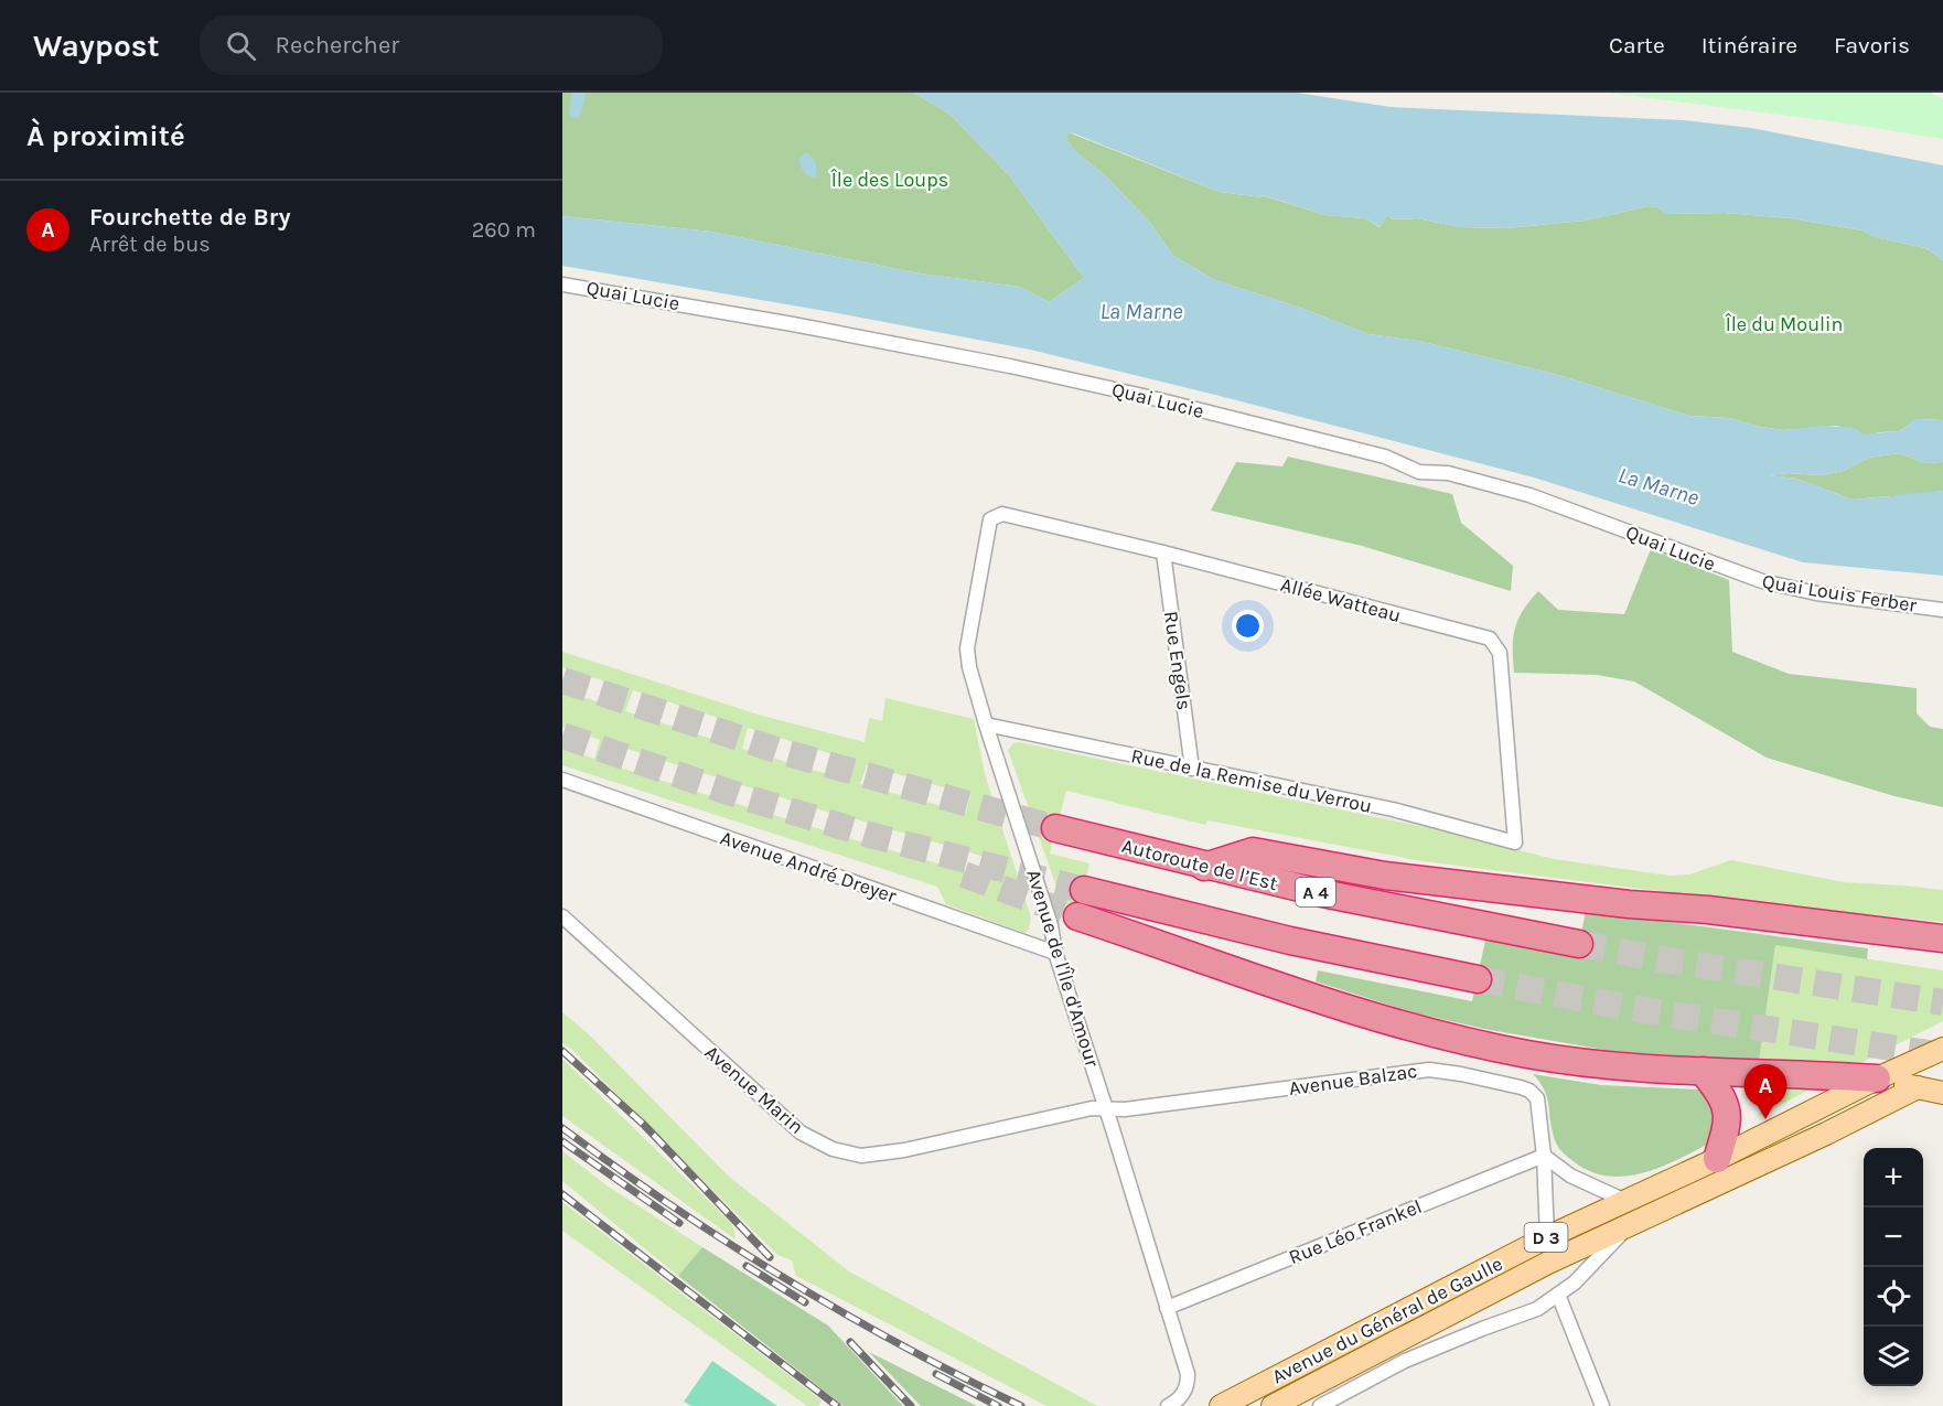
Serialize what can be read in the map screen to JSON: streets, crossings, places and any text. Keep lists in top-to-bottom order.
{
  "streets": {
    "highway": ["Autoroute de l’Est", "A 4"],
    "main road": ["D 3", "Avenue du Général de Gaulle"],
    "street": [
      "Quai Lucie",
      "Quai Louis Ferber",
      "Allée Watteau",
      "Rue Engels",
      "Rue de la Remise du Verrou",
      "Avenue André Dreyer",
      "Avenue de l'Île d'Amour",
      "Avenue Balzac",
      "Avenue Marin",
      "Rue Léo Frankel"
    ]
  },
  "crossings": [
    ["Quai Lucie", "Quai Louis Ferber"],
    ["Allée Watteau", "Rue Engels"],
    ["Allée Watteau", "Rue de la Remise du Verrou"],
    ["Allée Watteau", "Avenue de l'Île d'Amour"],
    ["Rue Engels", "Rue de la Remise du Verrou"],
    ["Rue de la Remise du Verrou", "Avenue de l'Île d'Amour"],
    ["Avenue André Dreyer", "Avenue de l'Île d'Amour"],
    ["Avenue de l'Île d'Amour", "Avenue Balzac"],
    ["Avenue de l'Île d'Amour", "Avenue Marin"],
    ["Avenue de l'Île d'Amour", "Rue Léo Frankel"],
    ["Avenue Balzac", "Avenue Marin"],
    ["Avenue Balzac", "Rue Léo Frankel"],
    ["Avenue Balzac", "Avenue du Général de Gaulle"],
    ["D 3", "Avenue du Général de Gaulle"]
  ],
  "water": ["La Marne"],
  "parks": ["Île des Loups", "Île du Moulin"],
  "page": {
    "header": "Waypost",
    "search": "Rechercher",
    "nav": ["Carte", "Itinéraire", "Favoris"],
    "heading": "À proximité",
    "list": [
      {
        "mark": "A",
        "name": "Fourchette de Bry",
        "note": "Arrêt de bus",
        "value": "260 m"
      }
    ],
    "pins": "A",
    "map_buttons": ["+", "−"]
  }
}
